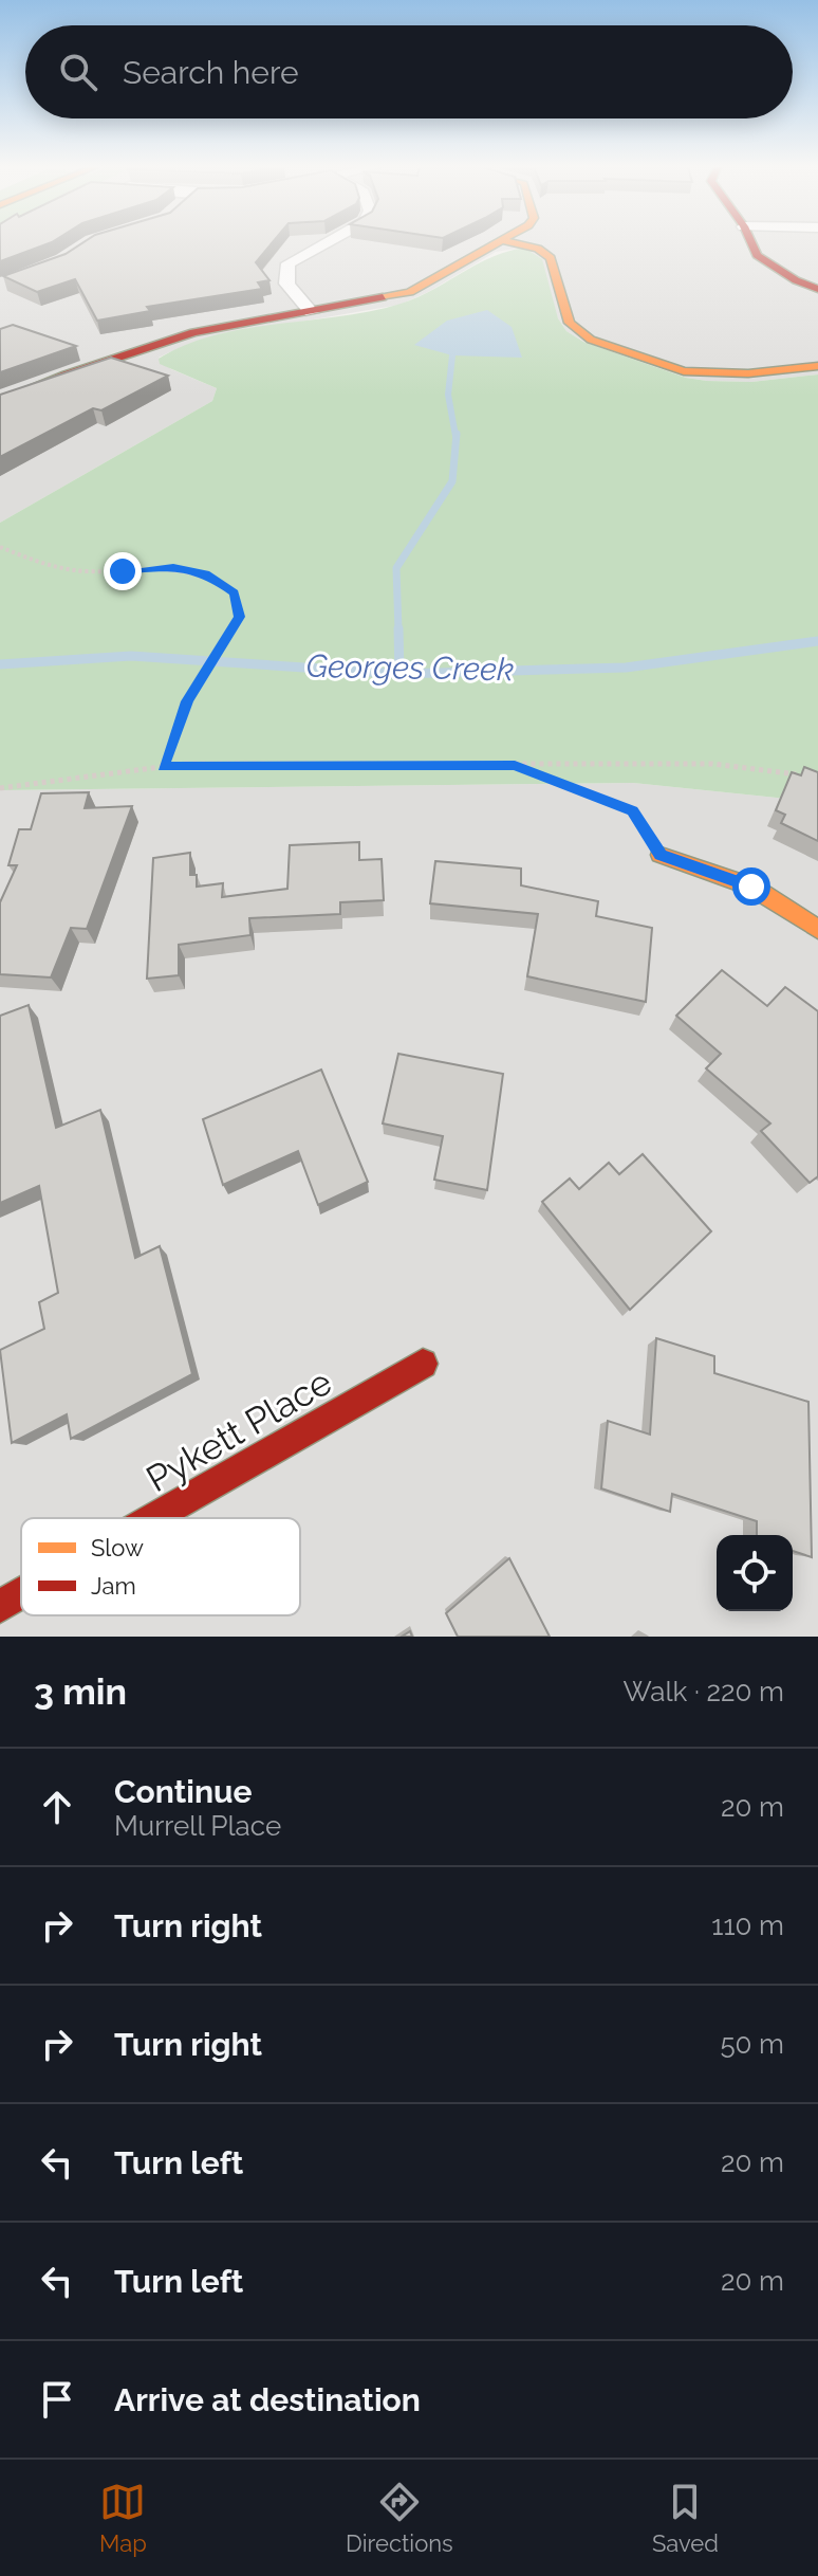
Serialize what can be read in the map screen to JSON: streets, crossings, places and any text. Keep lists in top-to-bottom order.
{
  "streets": {
    "street": ["Pykett Place"]
  },
  "water": ["Georges Creek"],
  "legend": ["Slow", "Jam"],
  "page": {
    "search": "Search here",
    "heading": ["3 min", "Walk · 220 m"],
    "list": [
      ["Continue", "Murrell Place", "20 m"],
      ["Turn right", "110 m"],
      ["Turn right", "50 m"],
      ["Turn left", "20 m"],
      ["Turn left", "20 m"],
      "Arrive at destination"
    ],
    "nav": ["Map", "Directions", "Saved"]
  }
}
